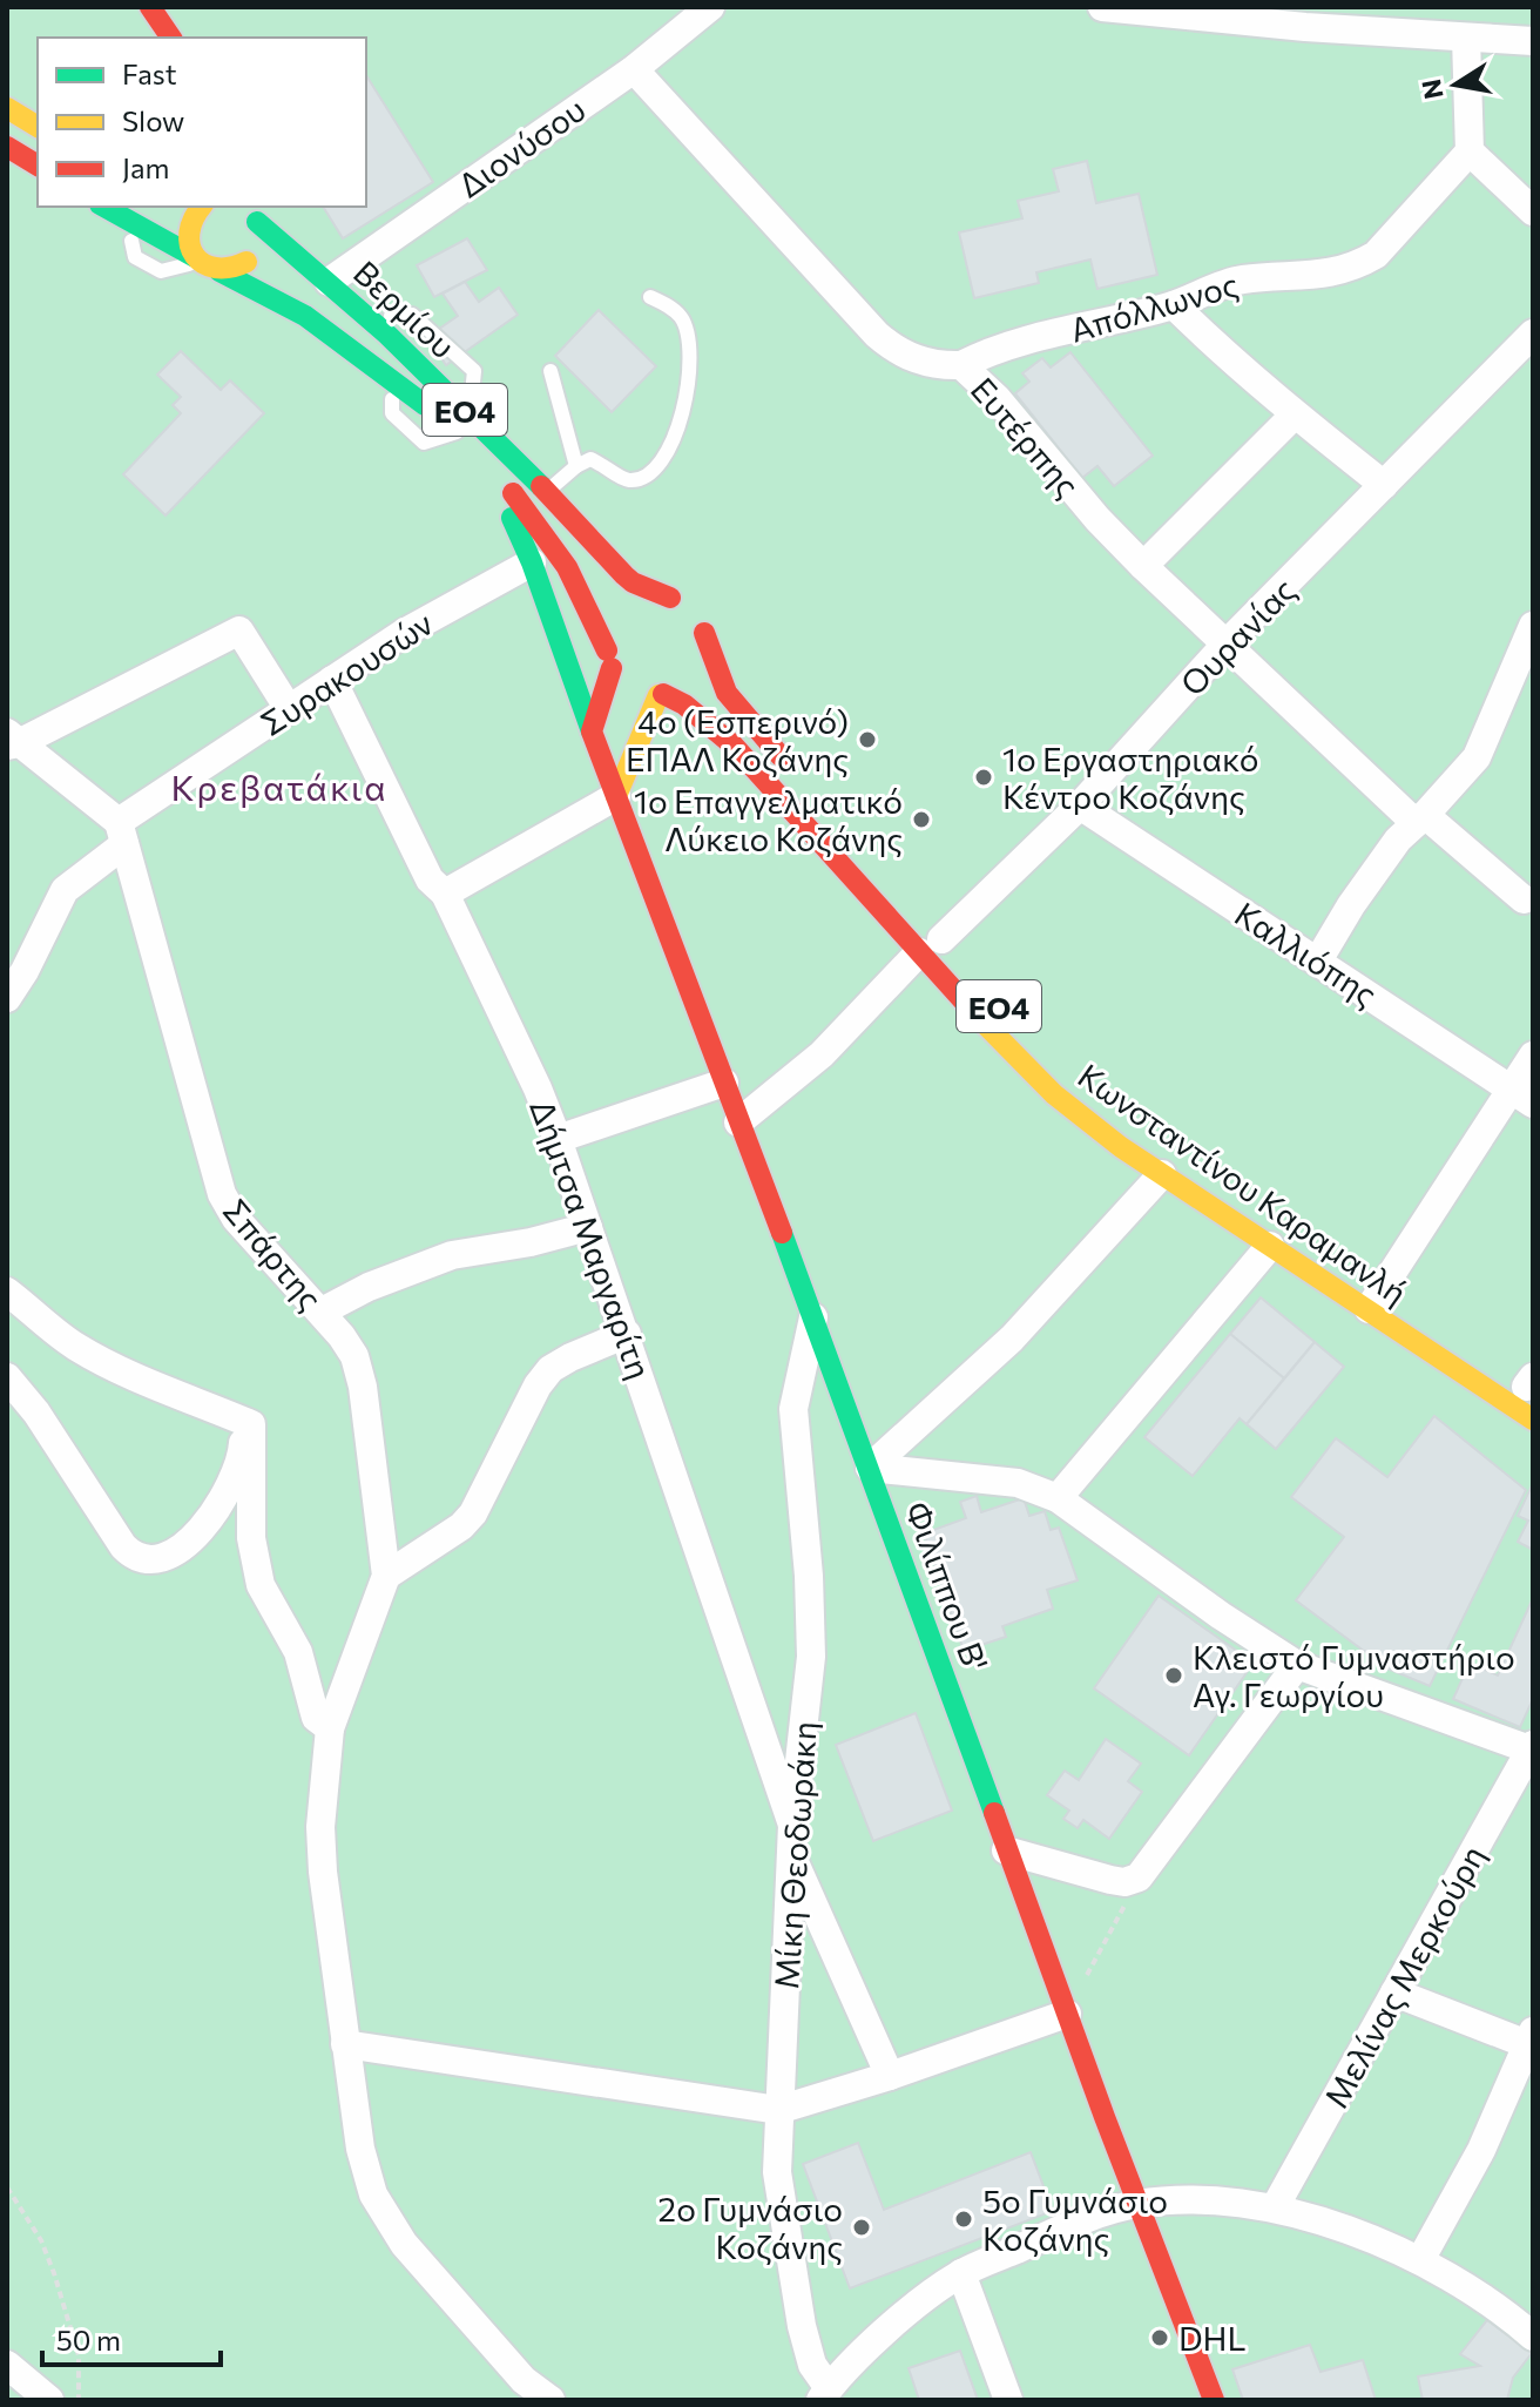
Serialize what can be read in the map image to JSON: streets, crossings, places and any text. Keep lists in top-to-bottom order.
{
  "streets": {
    "main road": [
      "Βερμίου",
      "ΕΟ4",
      "Κωνσταντίνου Καραμανλή",
      "Φιλίππου Β'"
    ],
    "street": [
      "Διονύσου",
      "Απόλλωνος",
      "Ευτέρπης",
      "Ουρανίας",
      "Συρακουσών",
      "Καλλιόπης",
      "Δήμτσα Μαργαρίτη",
      "Σπάρτης",
      "Μίκη Θεοδωράκη",
      "Μελίνας Μερκούρη"
    ]
  },
  "crossings": [
    ["Διονύσου", "Βερμίου"],
    ["Διονύσου", "Ευτέρπης"],
    ["Απόλλωνος", "Ευτέρπης"],
    ["Βερμίου", "ΕΟ4"],
    ["Βερμίου", "Κωνσταντίνου Καραμανλή"],
    ["Βερμίου", "Φιλίππου Β'"],
    ["ΕΟ4", "Κωνσταντίνου Καραμανλή"],
    ["ΕΟ4", "Φιλίππου Β'"],
    ["Ευτέρπης", "Ουρανίας"],
    ["Ουρανίας", "Καλλιόπης"],
    ["Ουρανίας", "Κωνσταντίνου Καραμανλή"],
    ["Ουρανίας", "Φιλίππου Β'"],
    ["Συρακουσών", "Δήμτσα Μαργαρίτη"],
    ["Συρακουσών", "Σπάρτης"],
    ["Συρακουσών", "Φιλίππου Β'"],
    ["Κωνσταντίνου Καραμανλή", "Φιλίππου Β'"],
    ["Δήμτσα Μαργαρίτη", "Μίκη Θεοδωράκη"],
    ["Φιλίππου Β'", "Μίκη Θεοδωράκη"]
  ],
  "districts": ["Κρεβατάκια"],
  "places": [
    "4ο (Εσπερινό) ΕΠΑΛ Κοζάνης",
    "1ο Εργαστηριακό Κέντρο Κοζάνης",
    "1ο Επαγγελματικό Λύκειο Κοζάνης",
    "Κλειστό Γυμναστήριο Αγ. Γεωργίου",
    "5o Γυμνάσιο Κοζάνης",
    "2o Γυμνάσιο Κοζάνης",
    "DHL"
  ],
  "legend": ["Fast", "Slow", "Jam"],
  "scale_bar": "50 m",
  "north": "left"
}
